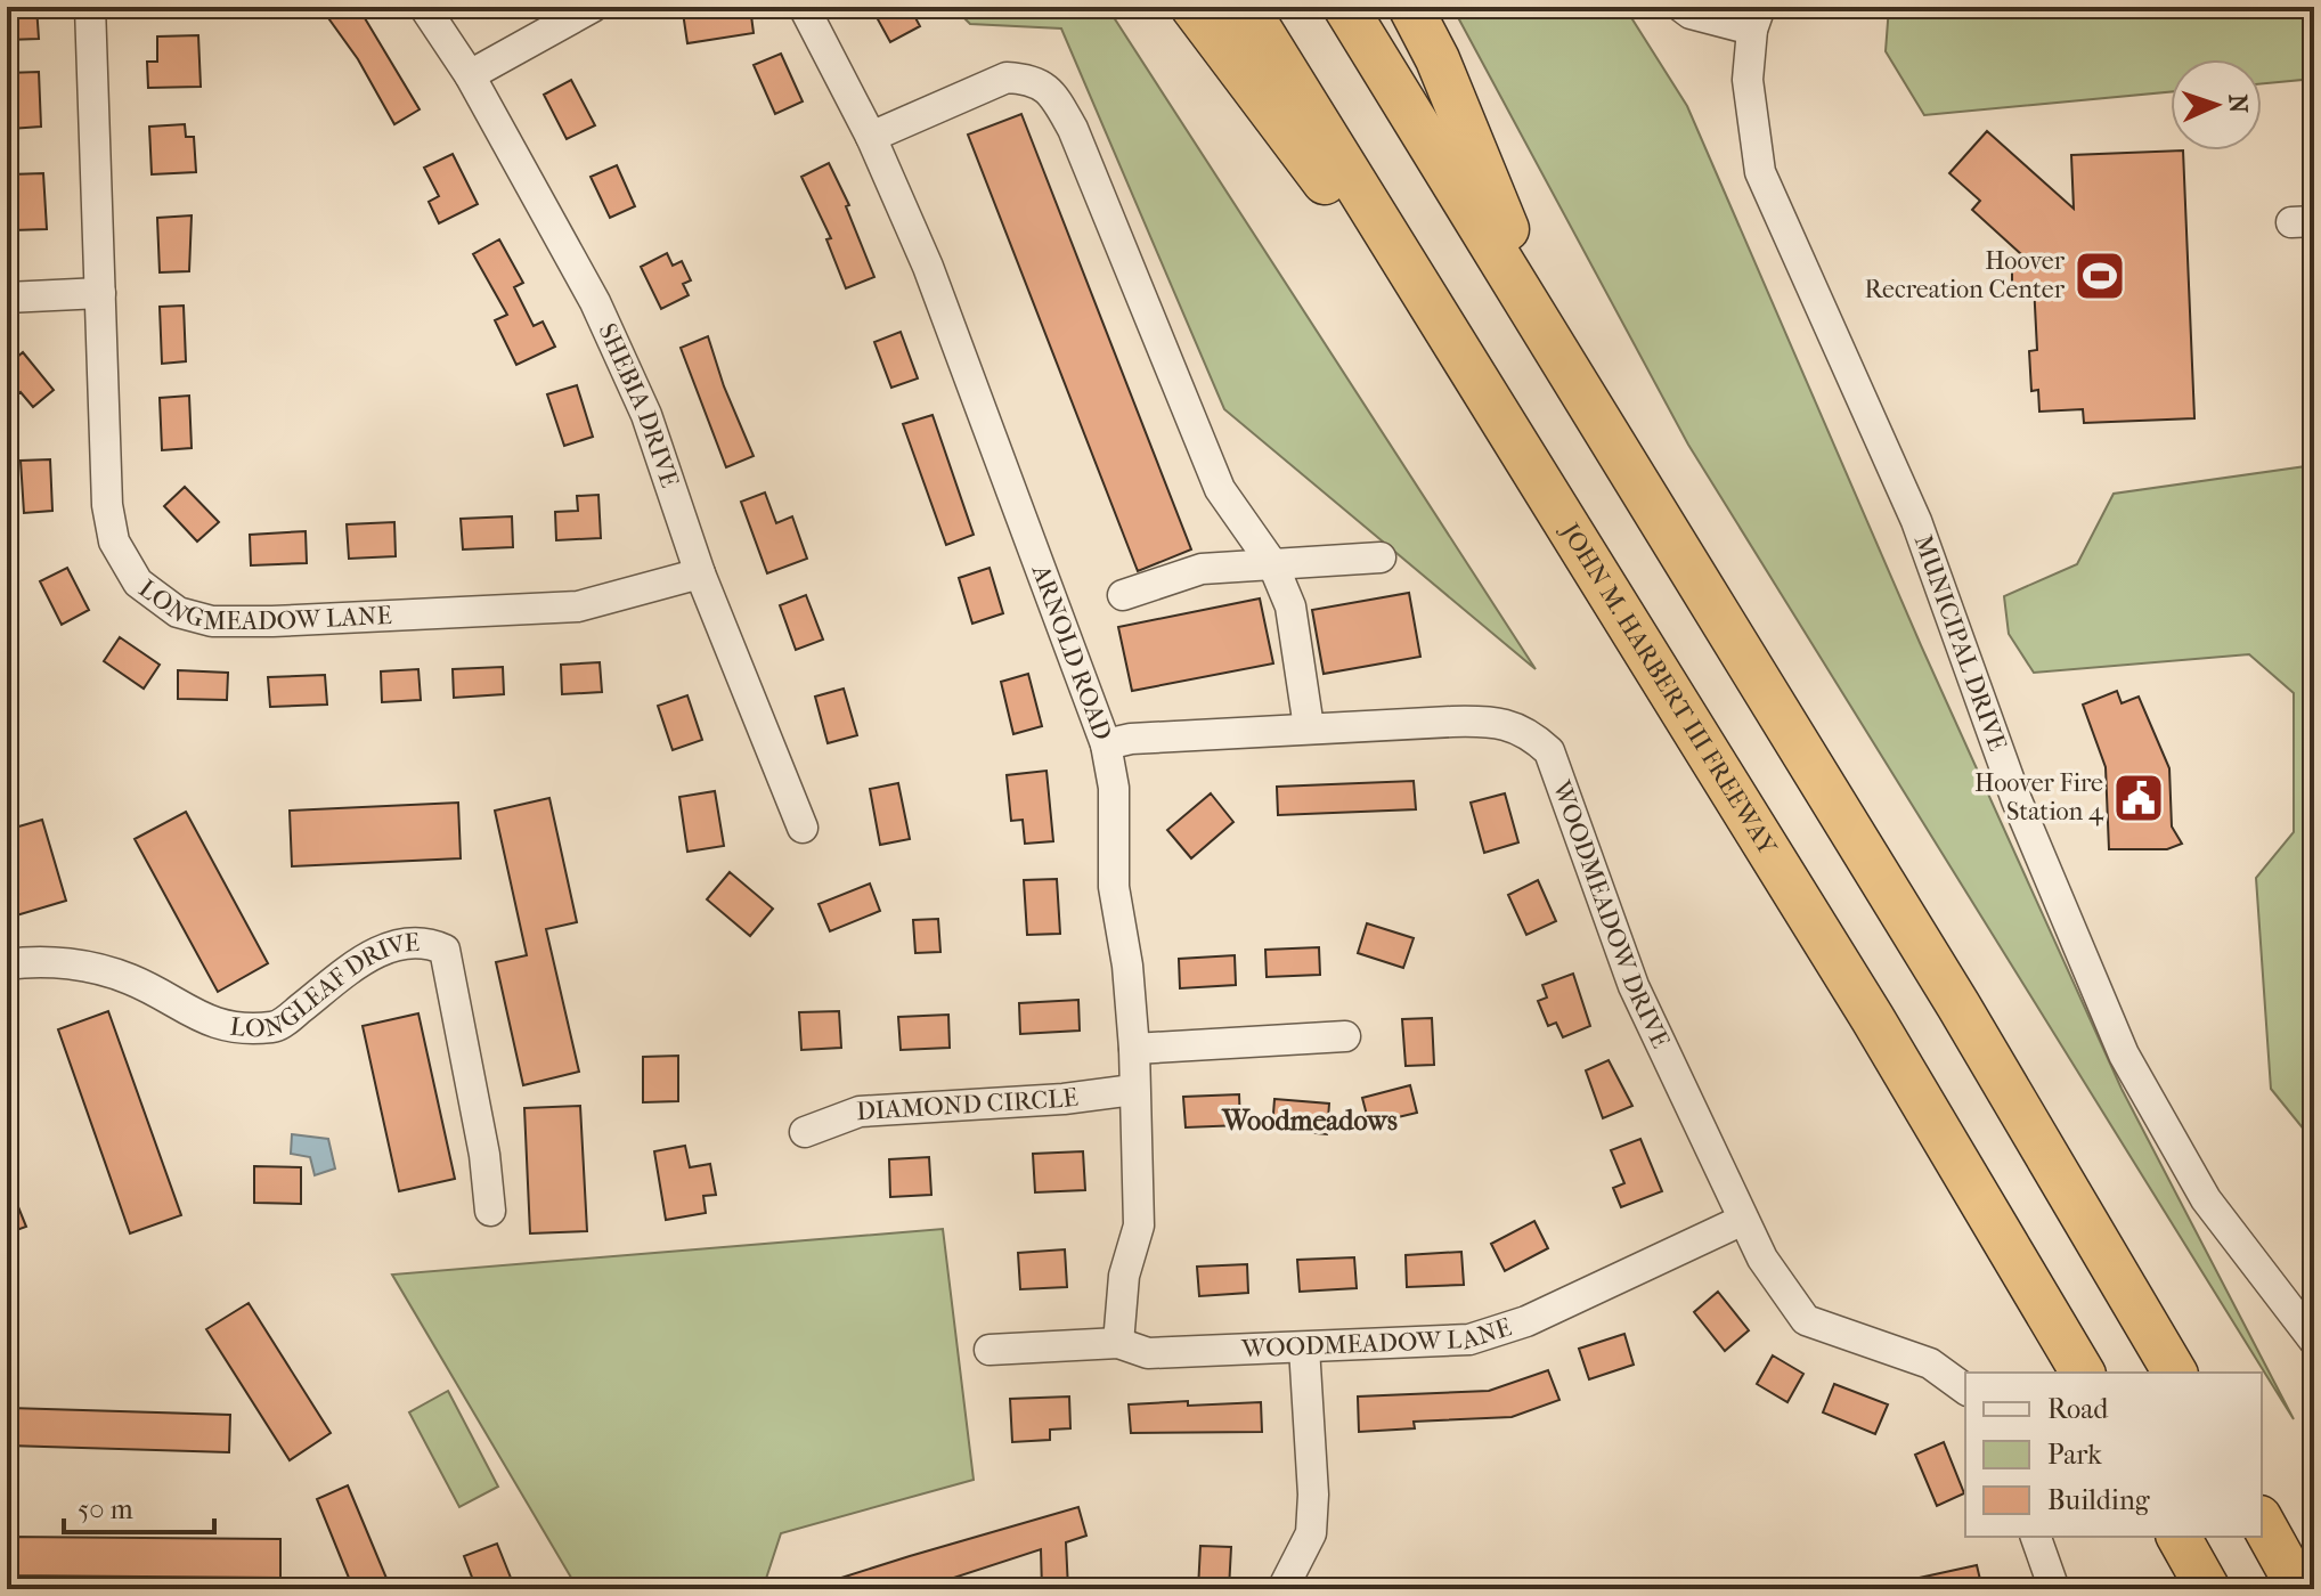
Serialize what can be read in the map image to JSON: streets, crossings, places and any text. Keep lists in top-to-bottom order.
{
  "streets": {
    "highway": ["JOHN M. HARBERT III FREEWAY"],
    "street": [
      "SHEBIA DRIVE",
      "LONGMEADOW LANE",
      "MUNICIPAL DRIVE",
      "ARNOLD ROAD",
      "WOODMEADOW DRIVE",
      "LONGLEAF DRIVE",
      "DIAMOND CIRCLE",
      "WOODMEADOW LANE"
    ]
  },
  "crossings": [
    ["SHEBIA DRIVE", "LONGMEADOW LANE"],
    ["ARNOLD ROAD", "WOODMEADOW DRIVE"],
    ["ARNOLD ROAD", "DIAMOND CIRCLE"],
    ["ARNOLD ROAD", "WOODMEADOW LANE"],
    ["WOODMEADOW DRIVE", "WOODMEADOW LANE"]
  ],
  "districts": ["Woodmeadows"],
  "places": {
    "sports": ["Hoover Recreation Center"],
    "public building": ["Hoover Fire Station 4"]
  },
  "legend": ["Road", "Park", "Building"],
  "scale_bar": "50 m",
  "north": "right"
}
